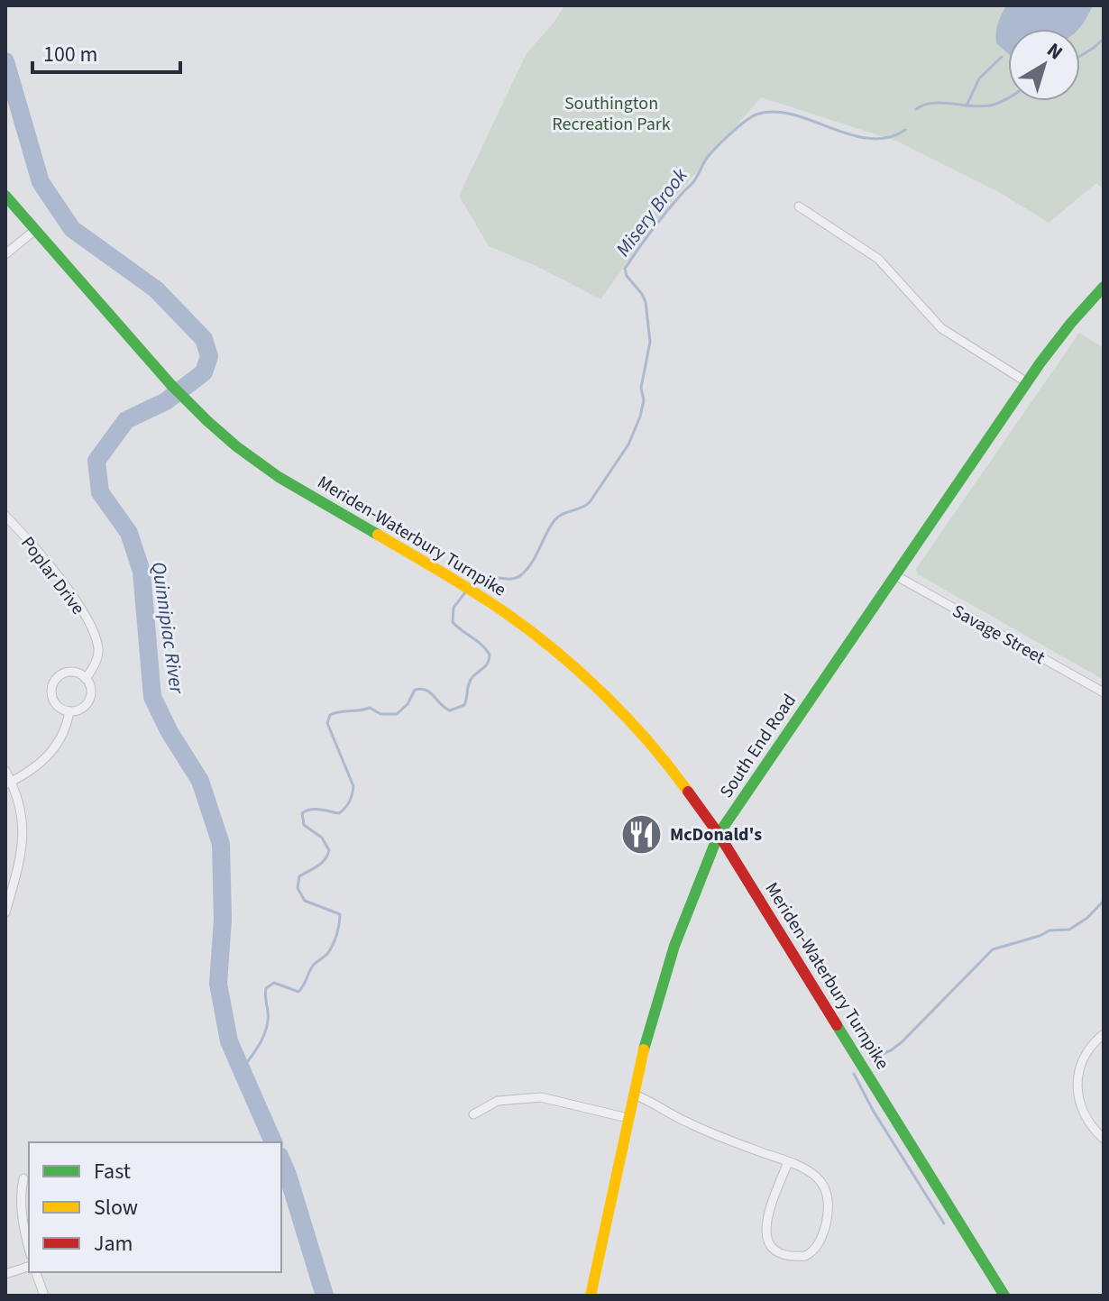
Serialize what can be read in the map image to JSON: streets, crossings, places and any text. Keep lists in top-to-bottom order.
{
  "streets": {
    "main road": ["Meriden-Waterbury Turnpike", "South End Road"],
    "street": ["Poplar Drive", "Savage Street"]
  },
  "crossings": [
    ["Meriden-Waterbury Turnpike", "South End Road"],
    ["Savage Street", "South End Road"]
  ],
  "water": ["Misery Brook", "Quinnipiac River"],
  "parks": ["Southington Recreation Park"],
  "places": {
    "restaurant": ["McDonald's"]
  },
  "legend": ["Fast", "Slow", "Jam"],
  "scale_bar": "100 m",
  "north": "top right"
}
